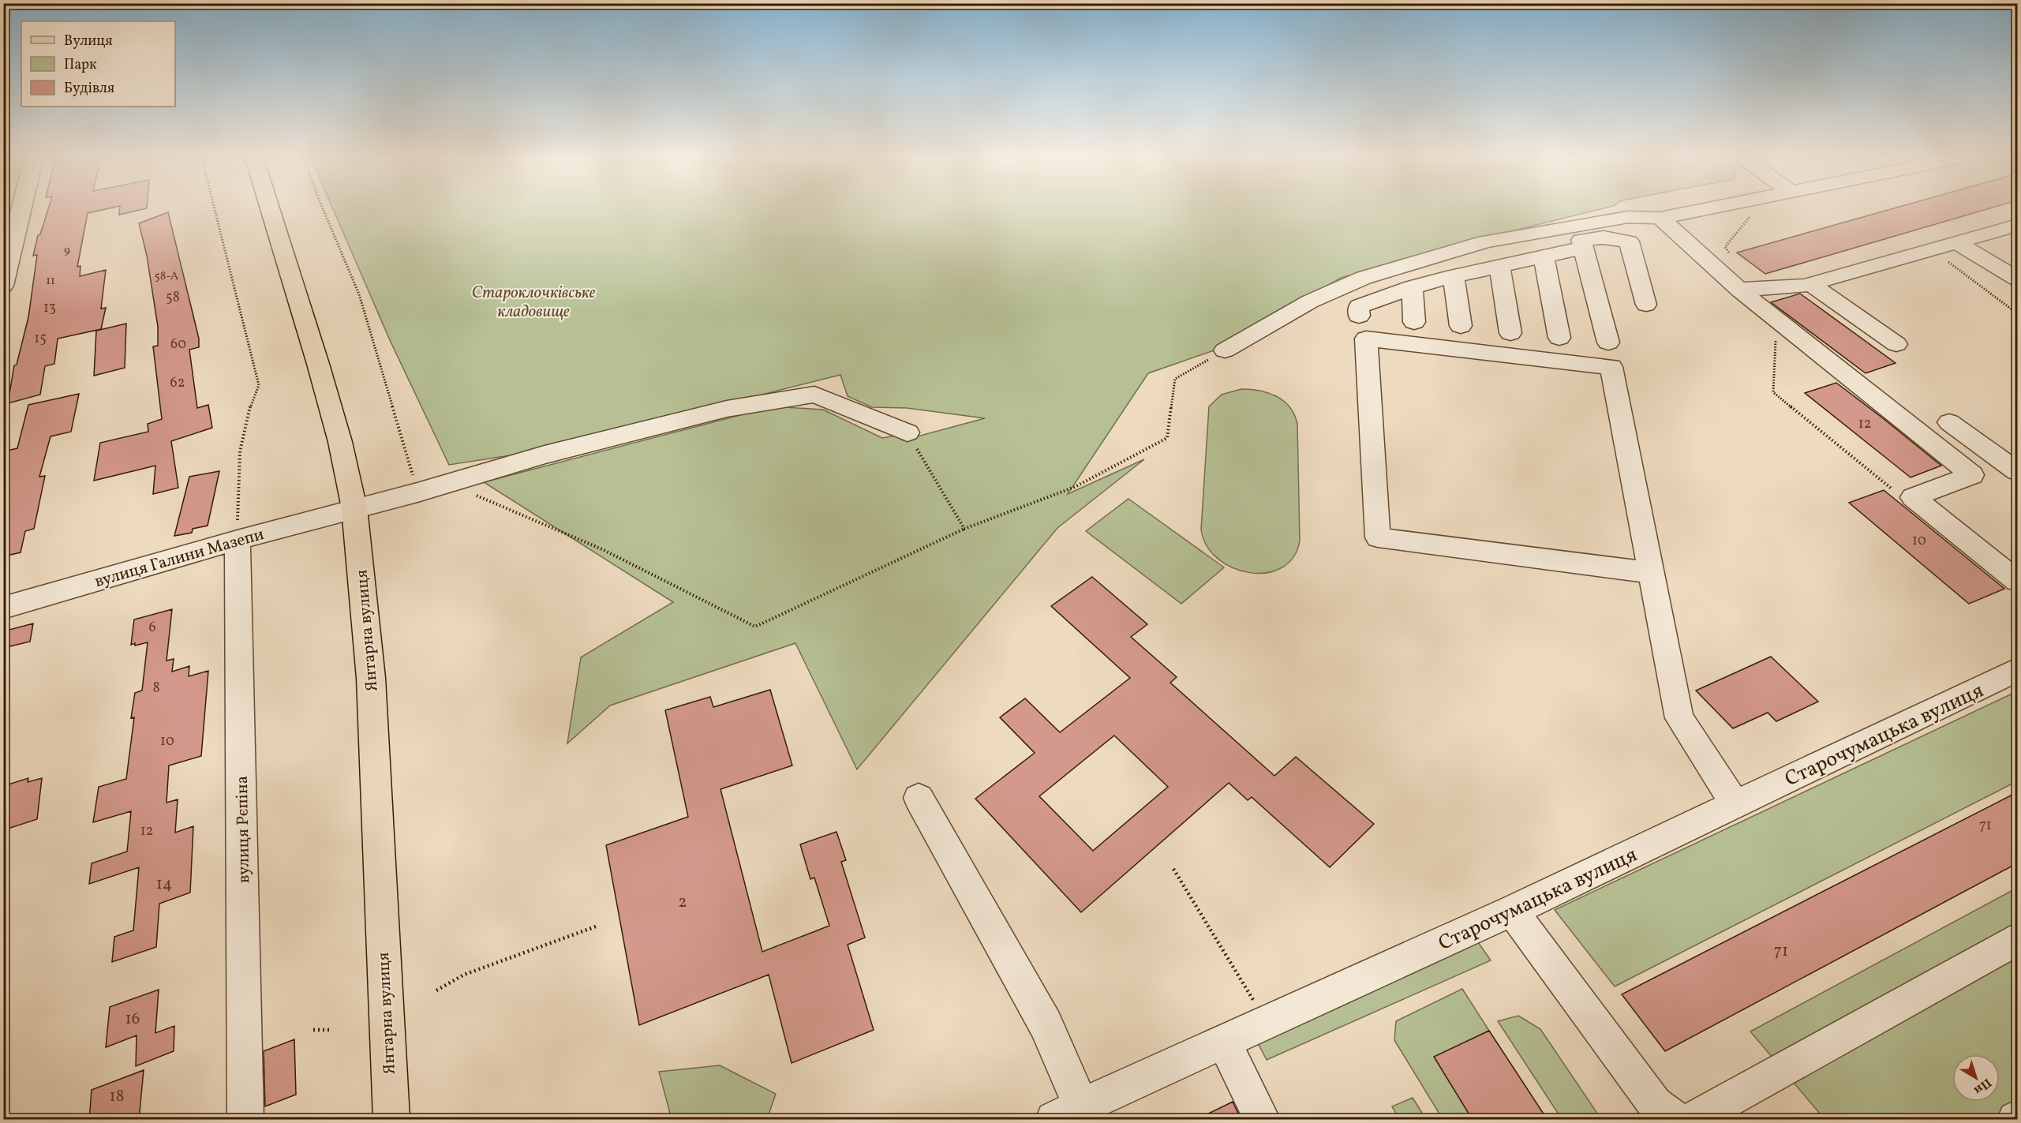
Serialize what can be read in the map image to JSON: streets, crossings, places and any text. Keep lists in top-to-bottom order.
{
  "streets": {
    "main road": ["Янтарна вулиця"],
    "street": ["вулиця Галини Мазепи", "Старочумацька вулиця", "вулиця Рєпіна"]
  },
  "crossings": [
    ["вулиця Галини Мазепи", "Янтарна вулиця"],
    ["вулиця Галини Мазепи", "вулиця Рєпіна"]
  ],
  "parks": ["Староклочківське кладовище"],
  "house_numbers": [
    "9",
    "58-А",
    "11",
    "58",
    "13",
    "15",
    "60",
    "62",
    "12",
    "10",
    "6",
    "8",
    "10",
    "71",
    "12",
    "14",
    "2",
    "71",
    "16",
    "18"
  ],
  "legend": ["Вулиця", "Парк", "Будівля"],
  "north": "bottom right"
}
